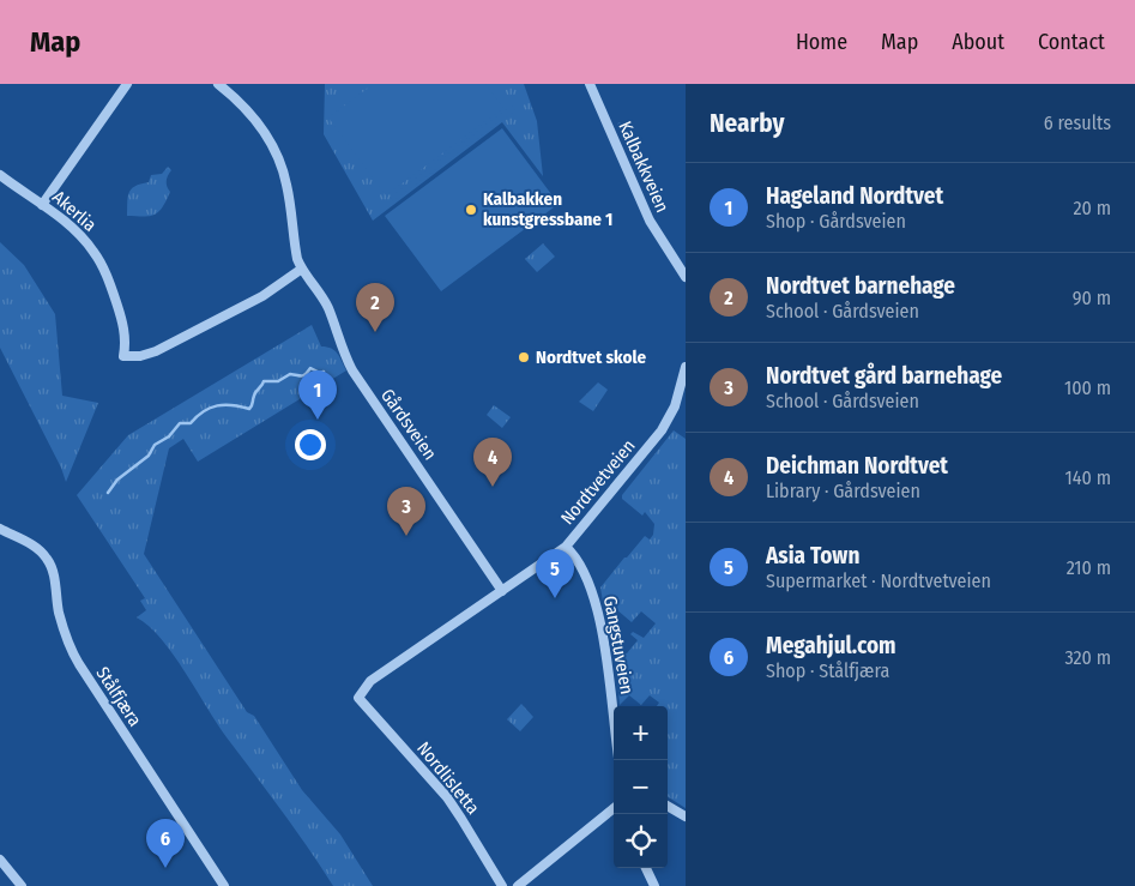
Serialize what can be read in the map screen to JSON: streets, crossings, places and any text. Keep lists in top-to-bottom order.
{
  "streets": {
    "street": [
      "Kalbakkveien",
      "Akerlia",
      "Gårdsveien",
      "Nordtvetveien",
      "Gangstuveien",
      "Stålfjæra",
      "Nordlisletta"
    ]
  },
  "crossings": [
    ["Akerlia", "Gårdsveien"],
    ["Gårdsveien", "Nordtvetveien"],
    ["Nordtvetveien", "Gangstuveien"],
    ["Nordtvetveien", "Nordlisletta"]
  ],
  "places": ["Kalbakken kunstgressbane 1", "Nordtvet skole"],
  "page": {
    "header": "Map",
    "nav": [
      "Home",
      "Map",
      "About",
      "Contact"
    ],
    "heading": ["Nearby", "6 results"],
    "list": [
      {
        "mark": "1",
        "name": "Hageland Nordtvet",
        "note": "Shop · Gårdsveien",
        "value": "20 m"
      },
      {
        "mark": "2",
        "name": "Nordtvet barnehage",
        "note": "School · Gårdsveien",
        "value": "90 m"
      },
      {
        "mark": "3",
        "name": "Nordtvet gård barnehage",
        "note": "School · Gårdsveien",
        "value": "100 m"
      },
      {
        "mark": "4",
        "name": "Deichman Nordtvet",
        "note": "Library · Gårdsveien",
        "value": "140 m"
      },
      {
        "mark": "5",
        "name": "Asia Town",
        "note": "Supermarket · Nordtvetveien",
        "value": "210 m"
      },
      {
        "mark": "6",
        "name": "Megahjul.com",
        "note": "Shop · Stålfjæra",
        "value": "320 m"
      }
    ],
    "pins": [
      "2",
      "1",
      "4",
      "3",
      "5",
      "6"
    ],
    "map_buttons": ["+", "−"]
  }
}
